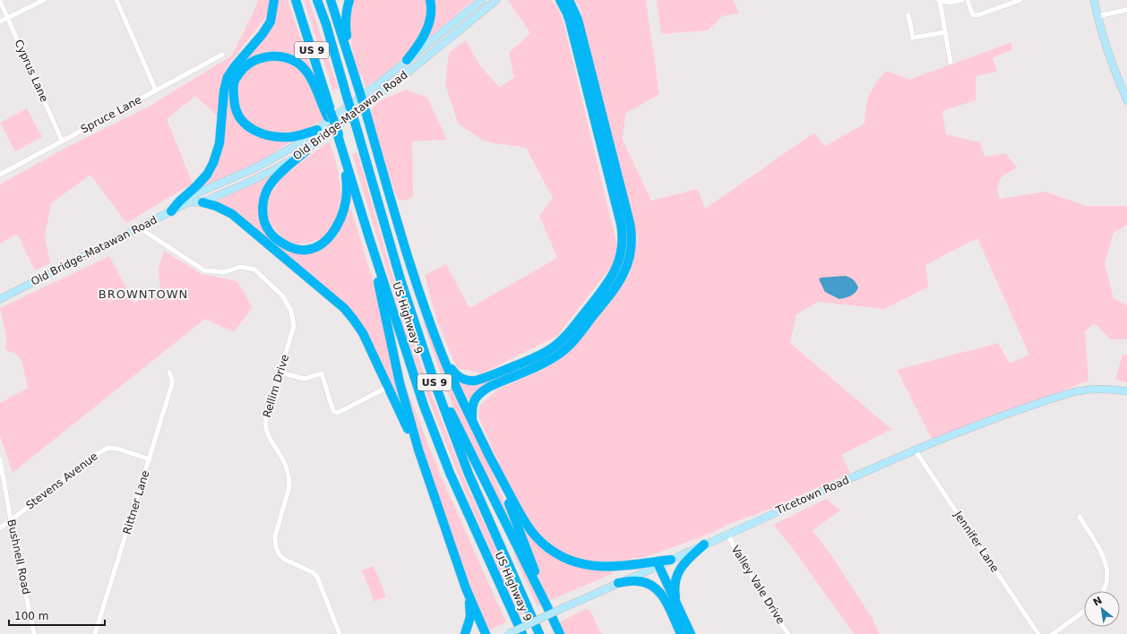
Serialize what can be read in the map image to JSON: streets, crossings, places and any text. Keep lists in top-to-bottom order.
{
  "streets": {
    "highway": ["US 9", "US Highway 9"],
    "main road": ["Old Bridge-Matawan Road", "Ticetown Road"],
    "street": [
      "Cyprus Lane",
      "Spruce Lane",
      "Rellim Drive",
      "Stevens Avenue",
      "Rittner Lane",
      "Jennifer Lane",
      "Bushnell Road",
      "Valley Vale Drive"
    ]
  },
  "crossings": [
    ["Cyprus Lane", "Spruce Lane"],
    ["Old Bridge-Matawan Road", "Rellim Drive"],
    ["Stevens Avenue", "Rittner Lane"],
    ["Stevens Avenue", "Bushnell Road"],
    ["Ticetown Road", "Jennifer Lane"],
    ["Ticetown Road", "Valley Vale Drive"]
  ],
  "districts": ["BROWNTOWN"],
  "scale_bar": "100 m",
  "north": "top left"
}
